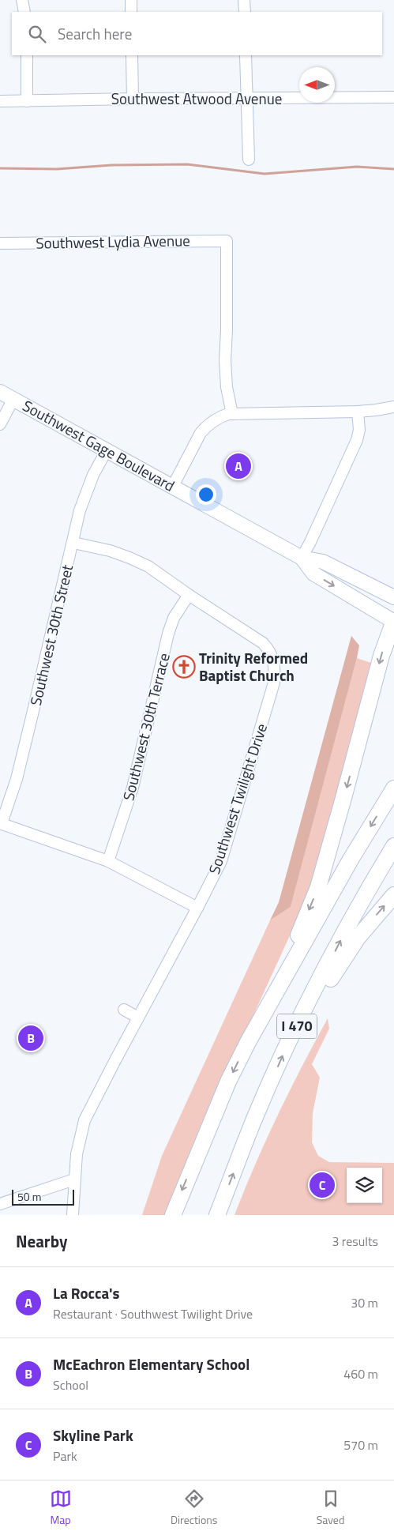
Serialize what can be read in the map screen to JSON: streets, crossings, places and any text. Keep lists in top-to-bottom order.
{
  "streets": {
    "highway": ["I 470"],
    "main road": ["Southwest Gage Boulevard"],
    "street": [
      "Southwest Atwood Avenue",
      "Southwest Lydia Avenue",
      "Southwest 30th Street",
      "Southwest 30th Terrace",
      "Southwest Twilight Drive"
    ]
  },
  "crossings": [
    ["Southwest Gage Boulevard", "Southwest 30th Street"],
    ["Southwest 30th Street", "Southwest Twilight Drive"],
    ["Southwest 30th Terrace", "Southwest Twilight Drive"]
  ],
  "places": {
    "church": ["Trinity Reformed Baptist Church"]
  },
  "scale_bar": "50 m",
  "north": "left",
  "page": {
    "search": "Search here",
    "pins": ["A", "B", "C"],
    "scale": "50 m",
    "heading": ["Nearby", "3 results"],
    "list": [
      {
        "mark": "A",
        "name": "La Rocca's",
        "note": "Restaurant · Southwest Twilight Drive",
        "value": "30 m"
      },
      {
        "mark": "B",
        "name": "McEachron Elementary School",
        "note": "School",
        "value": "460 m"
      },
      {
        "mark": "C",
        "name": "Skyline Park",
        "note": "Park",
        "value": "570 m"
      }
    ],
    "nav": ["Map", "Directions", "Saved"]
  }
}
